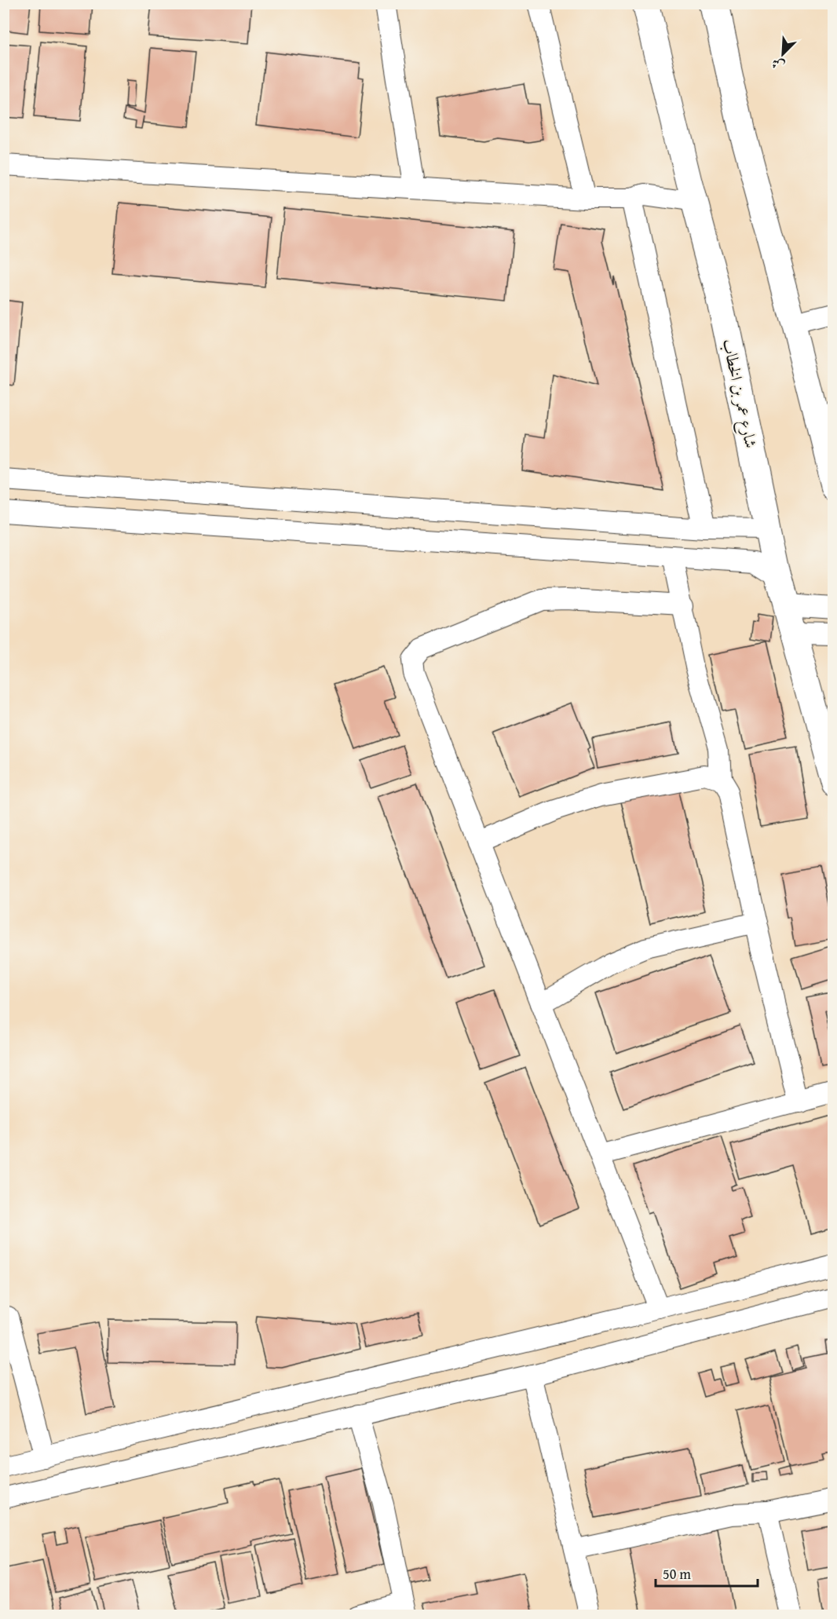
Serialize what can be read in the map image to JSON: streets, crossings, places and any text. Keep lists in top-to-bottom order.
{
  "streets": {
    "main road": ["شارع عمر بن الخطاب"]
  },
  "scale_bar": "50 m",
  "north": "bottom left"
}
